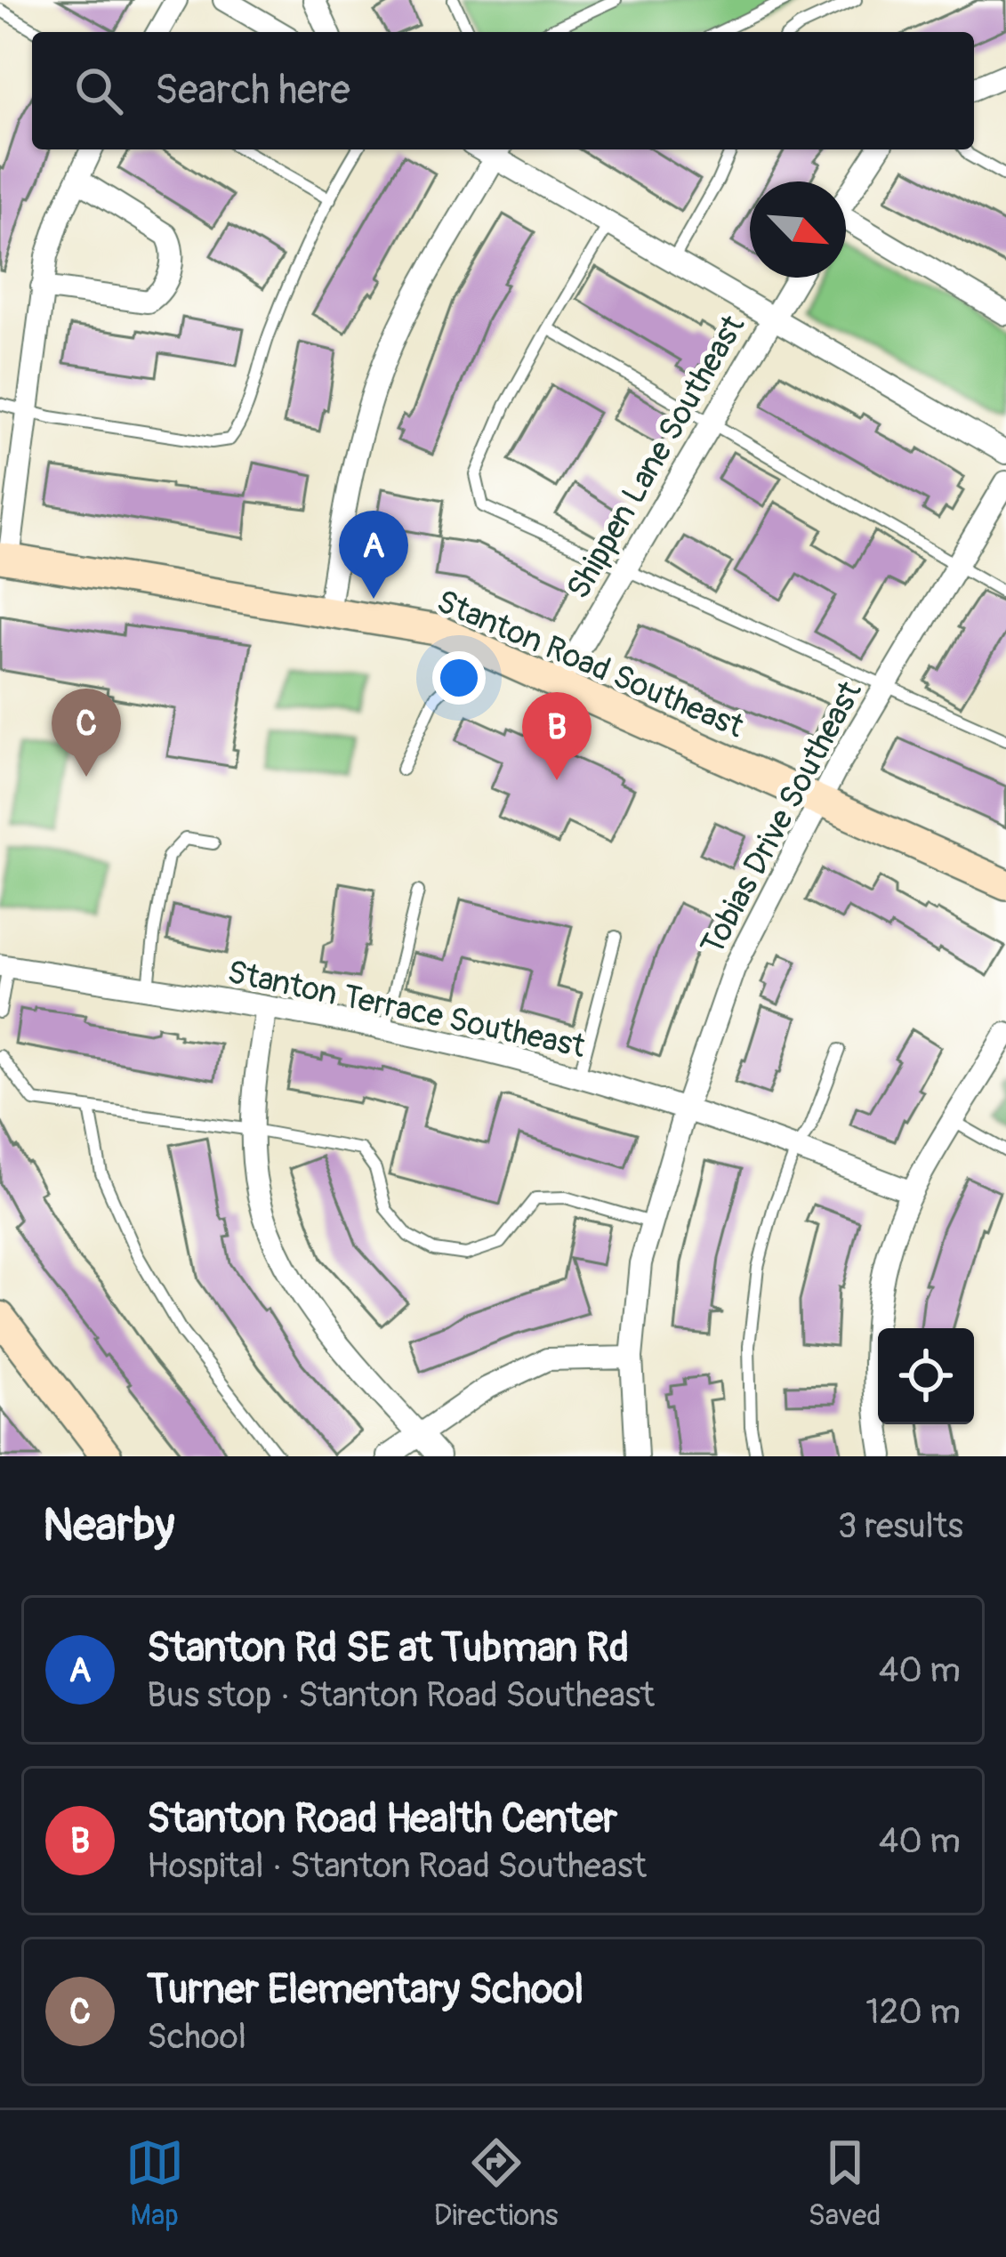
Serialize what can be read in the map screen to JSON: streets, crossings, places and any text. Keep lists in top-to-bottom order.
{
  "streets": {
    "street": [
      "Shippen Lane Southeast",
      "Stanton Road Southeast",
      "Tobias Drive Southeast",
      "Stanton Terrace Southeast"
    ]
  },
  "crossings": [
    ["Shippen Lane Southeast", "Stanton Road Southeast"],
    ["Stanton Road Southeast", "Tobias Drive Southeast"],
    ["Tobias Drive Southeast", "Stanton Terrace Southeast"]
  ],
  "north": "bottom right",
  "page": {
    "search": "Search here",
    "pins": ["A", "C", "B"],
    "heading": ["Nearby", "3 results"],
    "list": [
      {
        "mark": "A",
        "name": "Stanton Rd SE at Tubman Rd",
        "note": "Bus stop · Stanton Road Southeast",
        "value": "40 m"
      },
      {
        "mark": "B",
        "name": "Stanton Road Health Center",
        "note": "Hospital · Stanton Road Southeast",
        "value": "40 m"
      },
      {
        "mark": "C",
        "name": "Turner Elementary School",
        "note": "School",
        "value": "120 m"
      }
    ],
    "nav": ["Map", "Directions", "Saved"]
  }
}
